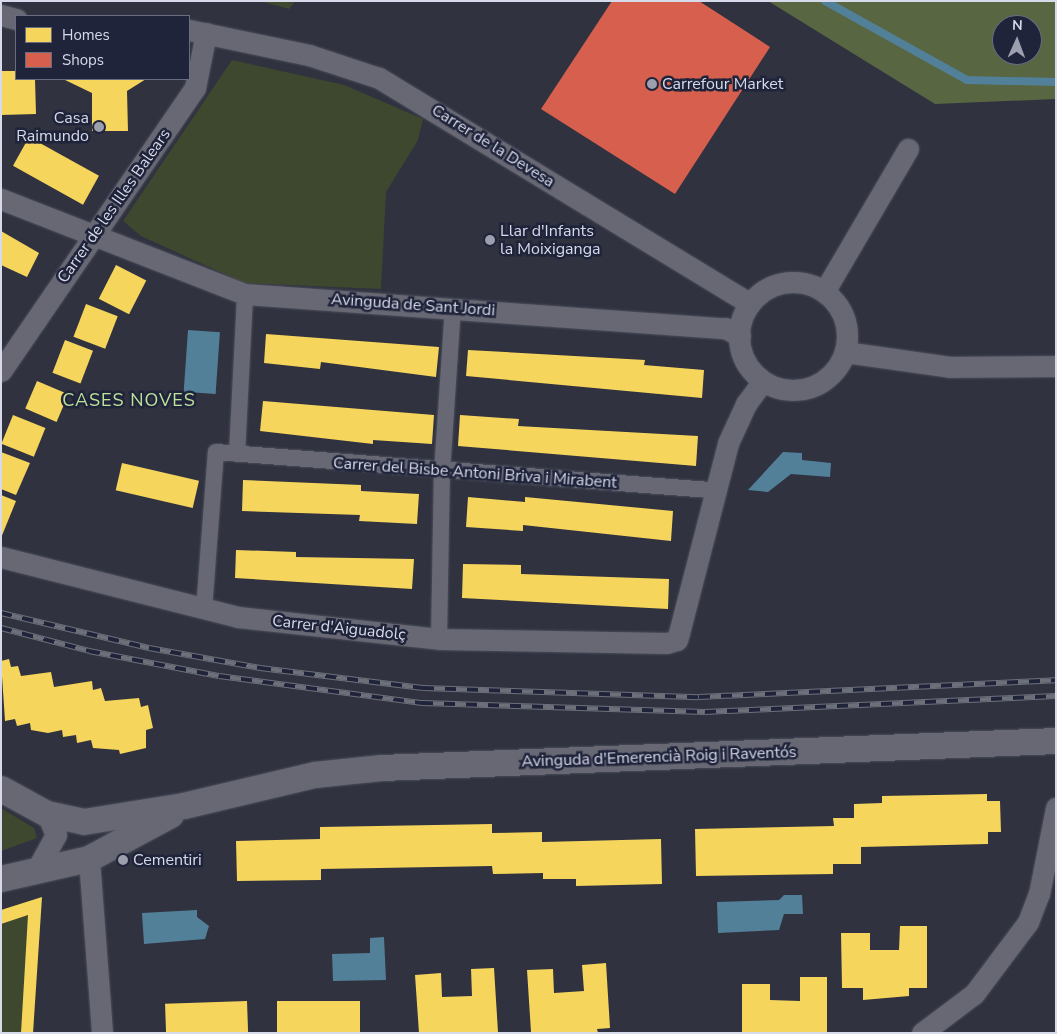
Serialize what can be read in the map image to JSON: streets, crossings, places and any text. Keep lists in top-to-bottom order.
{
  "streets": {
    "street": [
      "Carrer de la Devesa",
      "Carrer de les Illes Balears",
      "Avinguda de Sant Jordi",
      "Carrer del Bisbe Antoni Briva i Mirabent",
      "Carrer d'Aiguadolç",
      "Avinguda d'Emerencià Roig i Raventós"
    ]
  },
  "crossings": [
    ["Carrer de la Devesa", "Carrer de les Illes Balears"],
    ["Carrer de la Devesa", "Avinguda de Sant Jordi"],
    ["Carrer de les Illes Balears", "Avinguda de Sant Jordi"],
    ["Carrer del Bisbe Antoni Briva i Mirabent", "Carrer d'Aiguadolç"]
  ],
  "districts": ["CASES NOVES"],
  "places": [
    "Carrefour Market",
    "Casa Raimundo",
    "Llar d'Infants la Moixiganga",
    "Cementiri"
  ],
  "legend": ["Homes", "Shops"],
  "north": "top"
}
